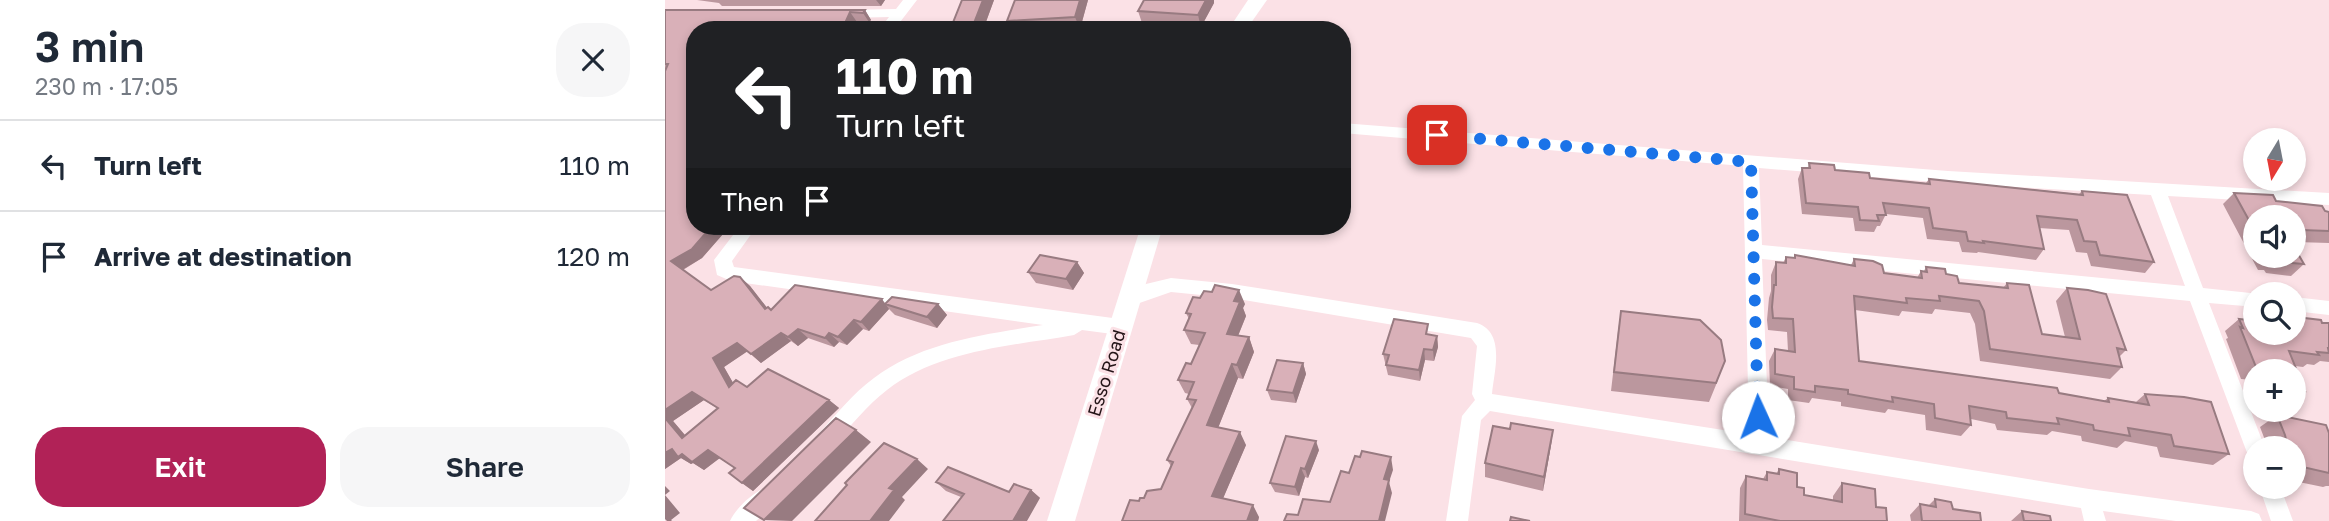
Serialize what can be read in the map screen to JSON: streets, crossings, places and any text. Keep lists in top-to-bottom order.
{
  "streets": {
    "street": ["Esso Road"]
  },
  "north": "bottom",
  "page": {
    "heading": ["3 min", "230 m · 17:05"],
    "turn": ["110 m", "Turn left"],
    "list": [
      {
        "name": "Turn left",
        "value": "110 m"
      },
      {
        "name": "Arrive at destination",
        "value": "120 m"
      }
    ],
    "map_buttons": ["+", "−"],
    "then": "Then",
    "buttons": ["Exit", "Share"]
  }
}
